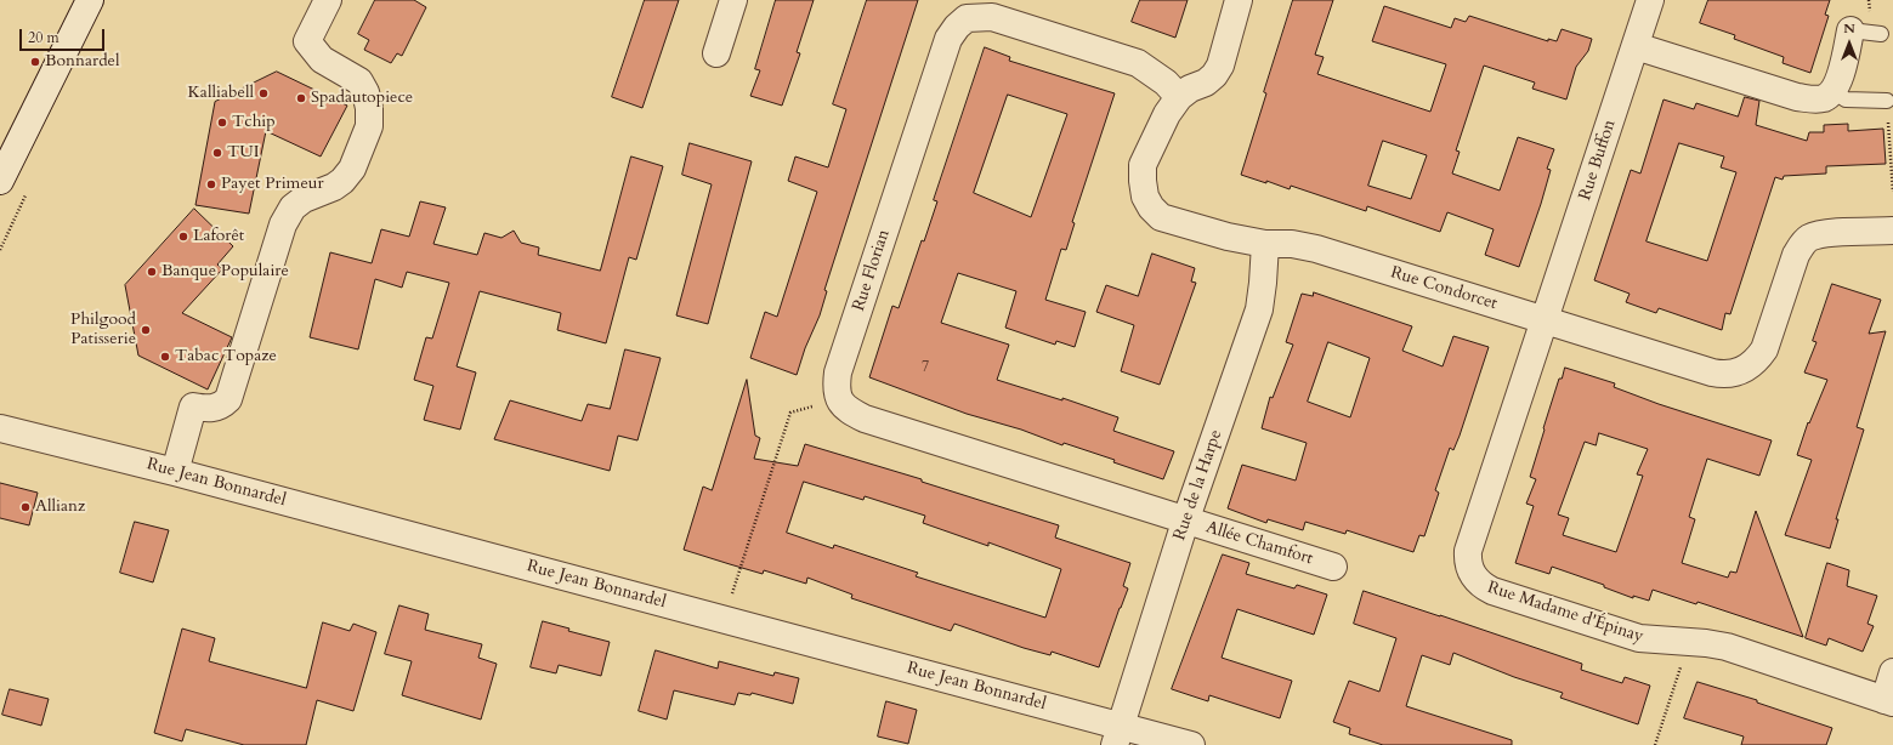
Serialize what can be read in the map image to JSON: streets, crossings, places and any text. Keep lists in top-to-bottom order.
{
  "streets": {
    "street": [
      "Rue Buffon",
      "Rue Florian",
      "Rue Condorcet",
      "Rue Jean Bonnardel",
      "Rue de la Harpe",
      "Allée Chamfort",
      "Rue Madame d'Épinay"
    ]
  },
  "crossings": [
    ["Rue Buffon", "Rue Condorcet"],
    ["Rue Buffon", "Rue Madame d'Épinay"],
    ["Rue Florian", "Rue Condorcet"],
    ["Rue Condorcet", "Rue de la Harpe"],
    ["Rue Condorcet", "Rue Madame d'Épinay"],
    ["Rue Jean Bonnardel", "Rue de la Harpe"],
    ["Rue de la Harpe", "Allée Chamfort"]
  ],
  "places": [
    "Bonnardel",
    "Kalliabell",
    "Spadautopiece",
    "Tchip",
    "TUI",
    "Payet Primeur",
    "Laforêt",
    "Banque Populaire",
    "Philgood Patisserie",
    "Tabac Topaze",
    "Allianz"
  ],
  "house_numbers": ["7"],
  "scale_bar": "20 m",
  "north": "top"
}
